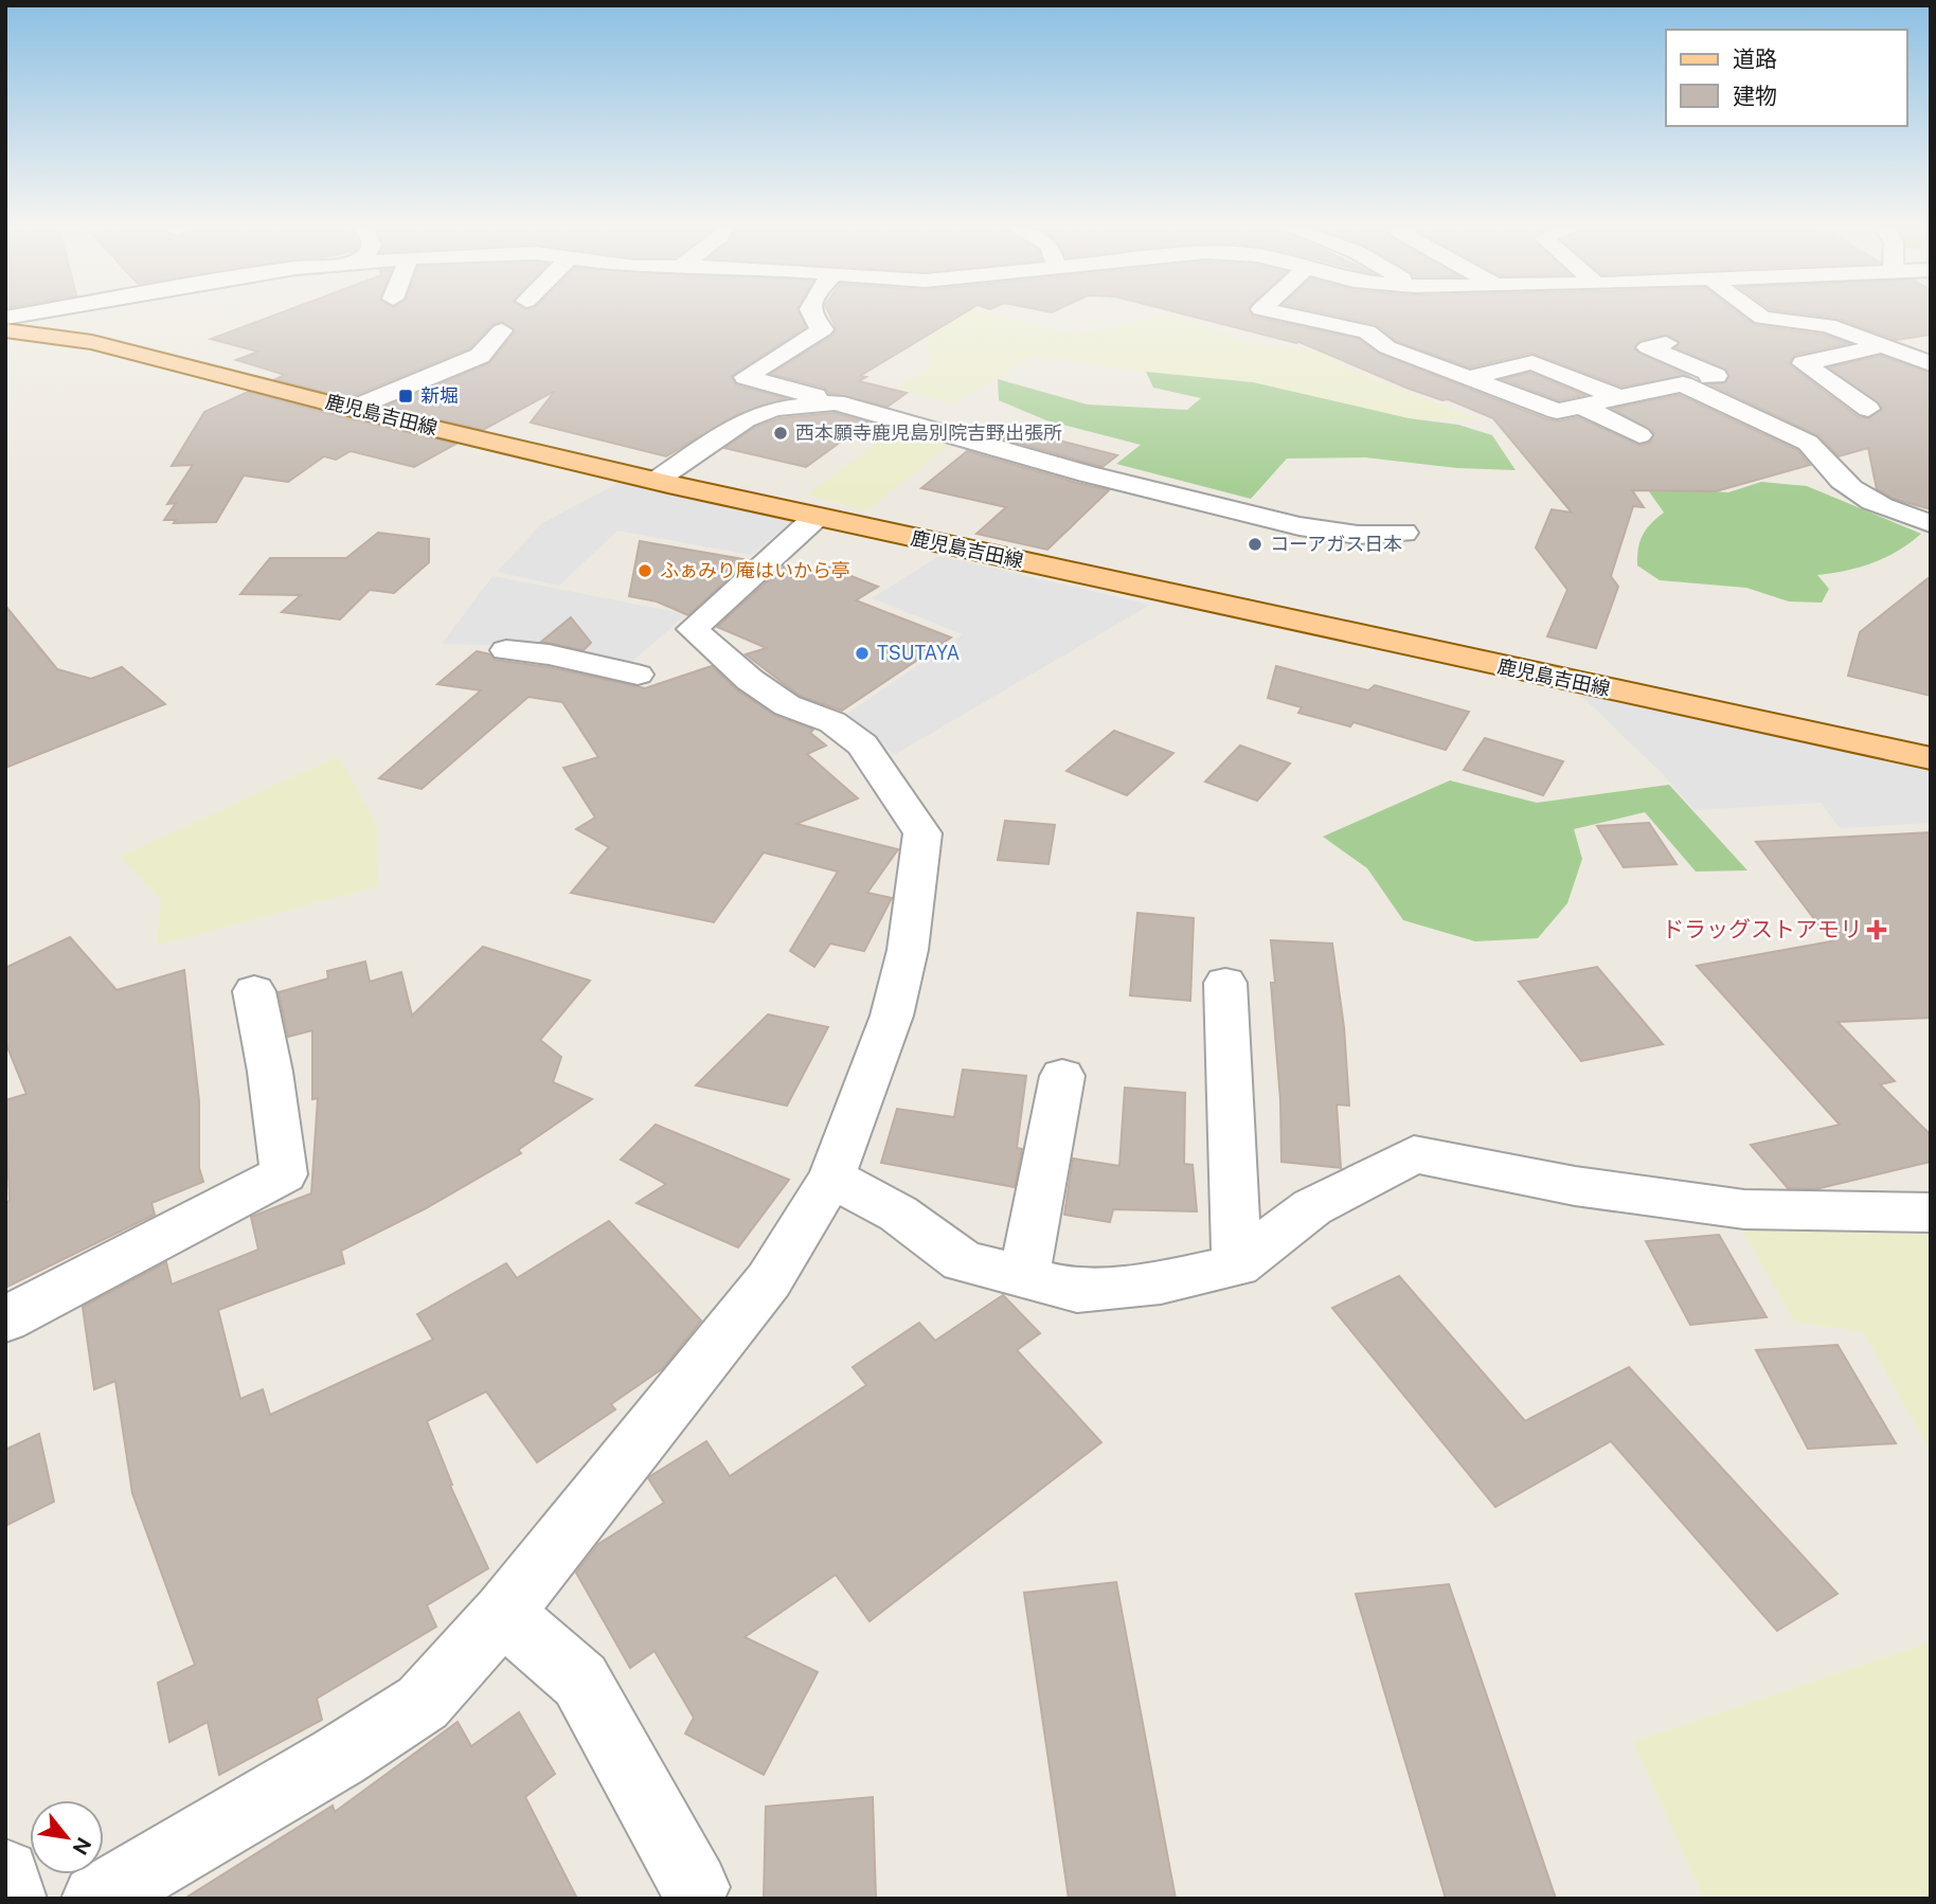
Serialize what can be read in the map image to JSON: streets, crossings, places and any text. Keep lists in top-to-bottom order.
{
  "streets": {
    "main road": ["鹿児島吉田線"]
  },
  "places": {
    "transit": ["新堀"],
    "other": [
      "西本願寺鹿児島別院吉野出張所",
      "コーアガス日本",
      "ふぁみり庵はいから亭",
      "TSUTAYA"
    ],
    "health": ["ドラッグストアモリ"]
  },
  "legend": ["道路", "建物"],
  "north": "bottom right"
}
